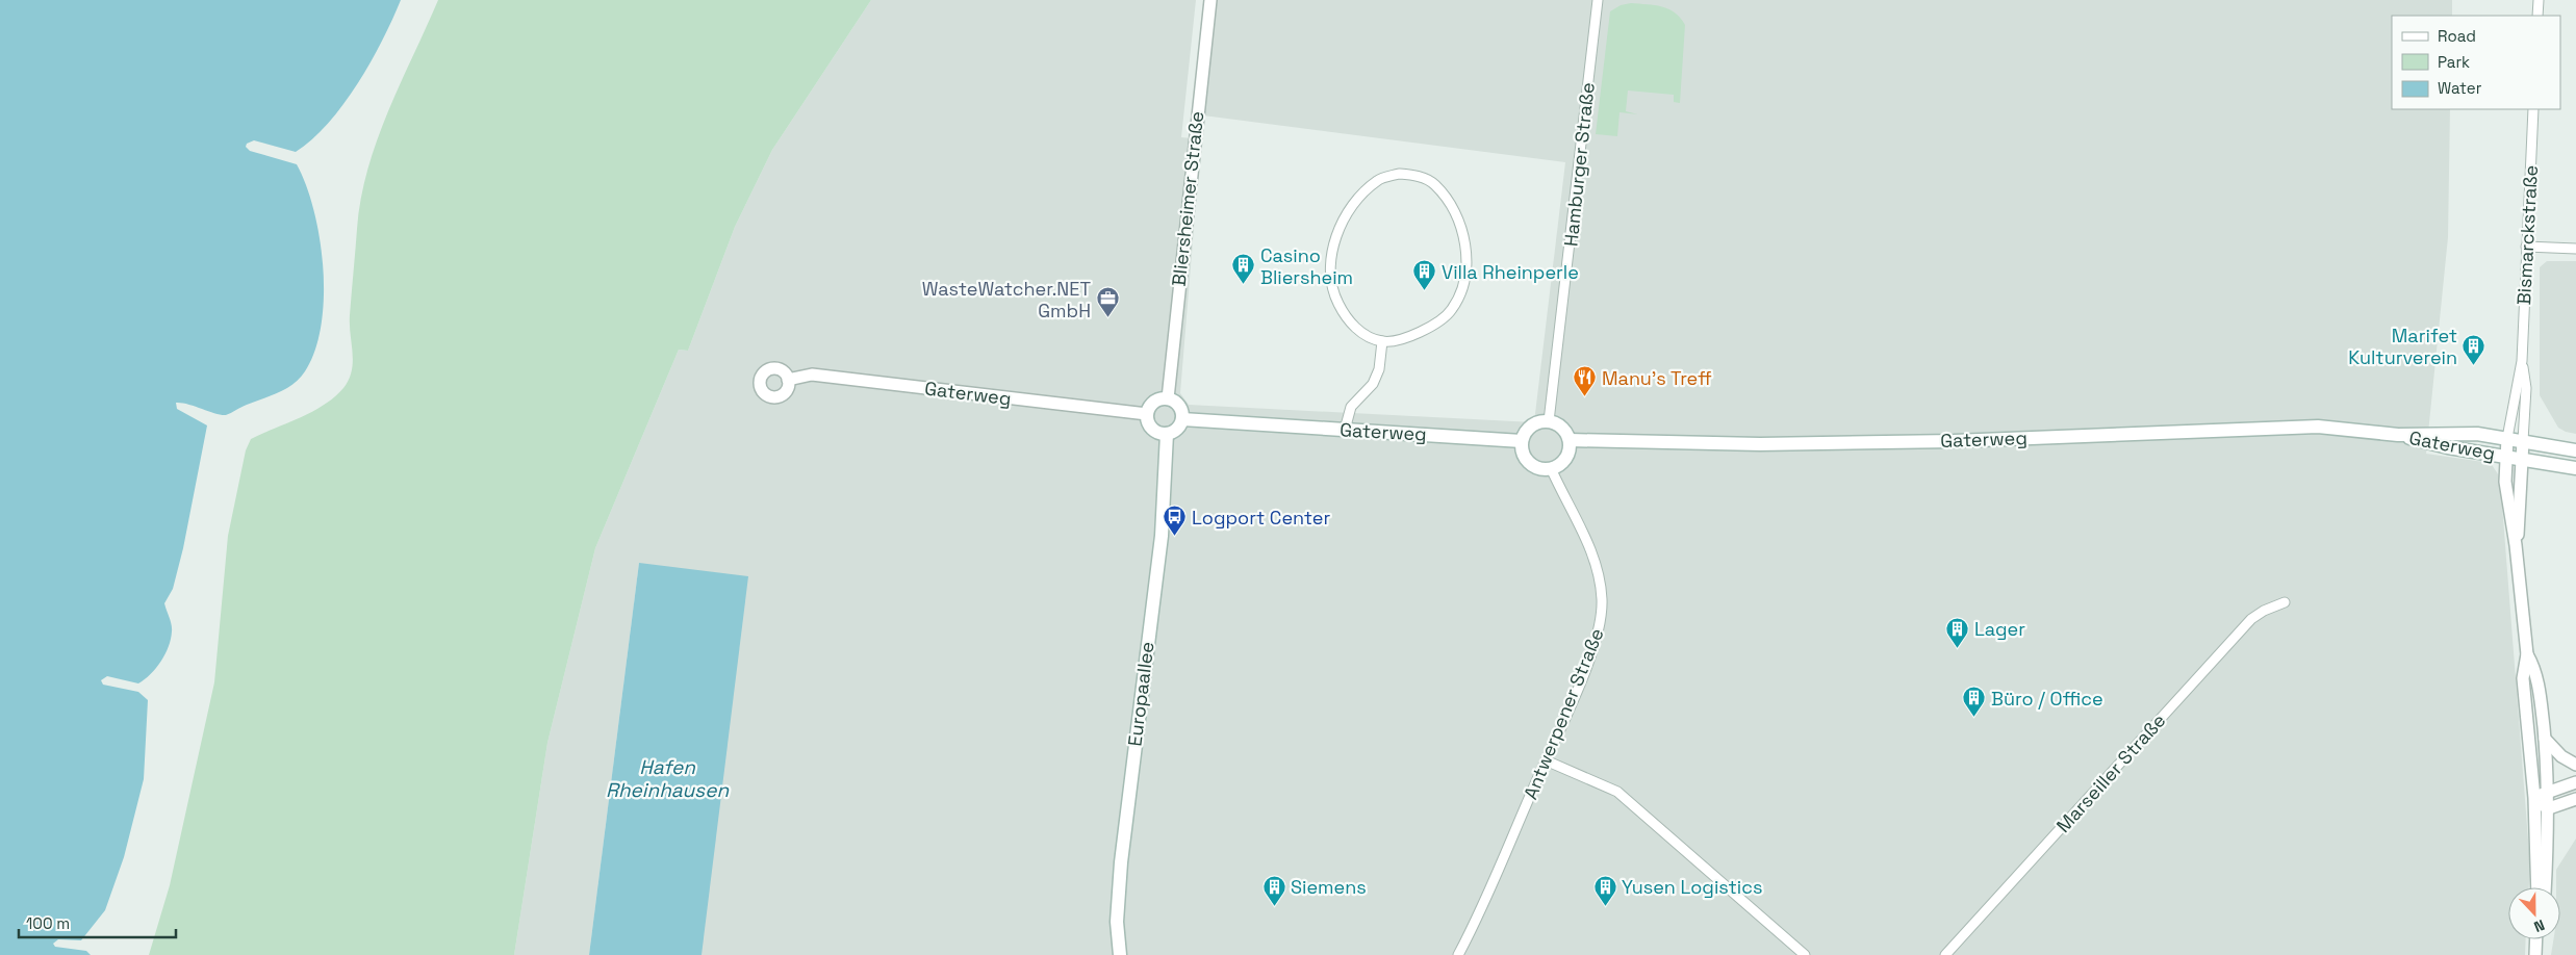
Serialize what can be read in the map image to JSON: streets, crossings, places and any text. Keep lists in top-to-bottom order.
{
  "streets": {
    "main road": ["Gaterweg", "Europaallee"],
    "street": [
      "Hamburger Straße",
      "Bliersheimer Straße",
      "Bismarckstraße",
      "Antwerpener Straße",
      "Marseiller Straße"
    ]
  },
  "crossings": [
    ["Hamburger Straße", "Gaterweg"],
    ["Hamburger Straße", "Antwerpener Straße"],
    ["Bliersheimer Straße", "Gaterweg"],
    ["Bliersheimer Straße", "Europaallee"],
    ["Bismarckstraße", "Gaterweg"],
    ["Gaterweg", "Europaallee"],
    ["Gaterweg", "Antwerpener Straße"]
  ],
  "water": ["Hafen Rheinhausen"],
  "places": {
    "building": [
      "Casino Bliersheim",
      "Villa Rheinperle",
      "Marifet Kulturverein",
      "Lager",
      "Büro / Office",
      "Siemens",
      "Yusen Logistics"
    ],
    "office": ["WasteWatcher.NET GmbH"],
    "restaurant": ["Manu's Treff"],
    "bus stop": ["Logport Center"]
  },
  "legend": ["Road", "Park", "Water"],
  "scale_bar": "100 m",
  "north": "bottom"
}
